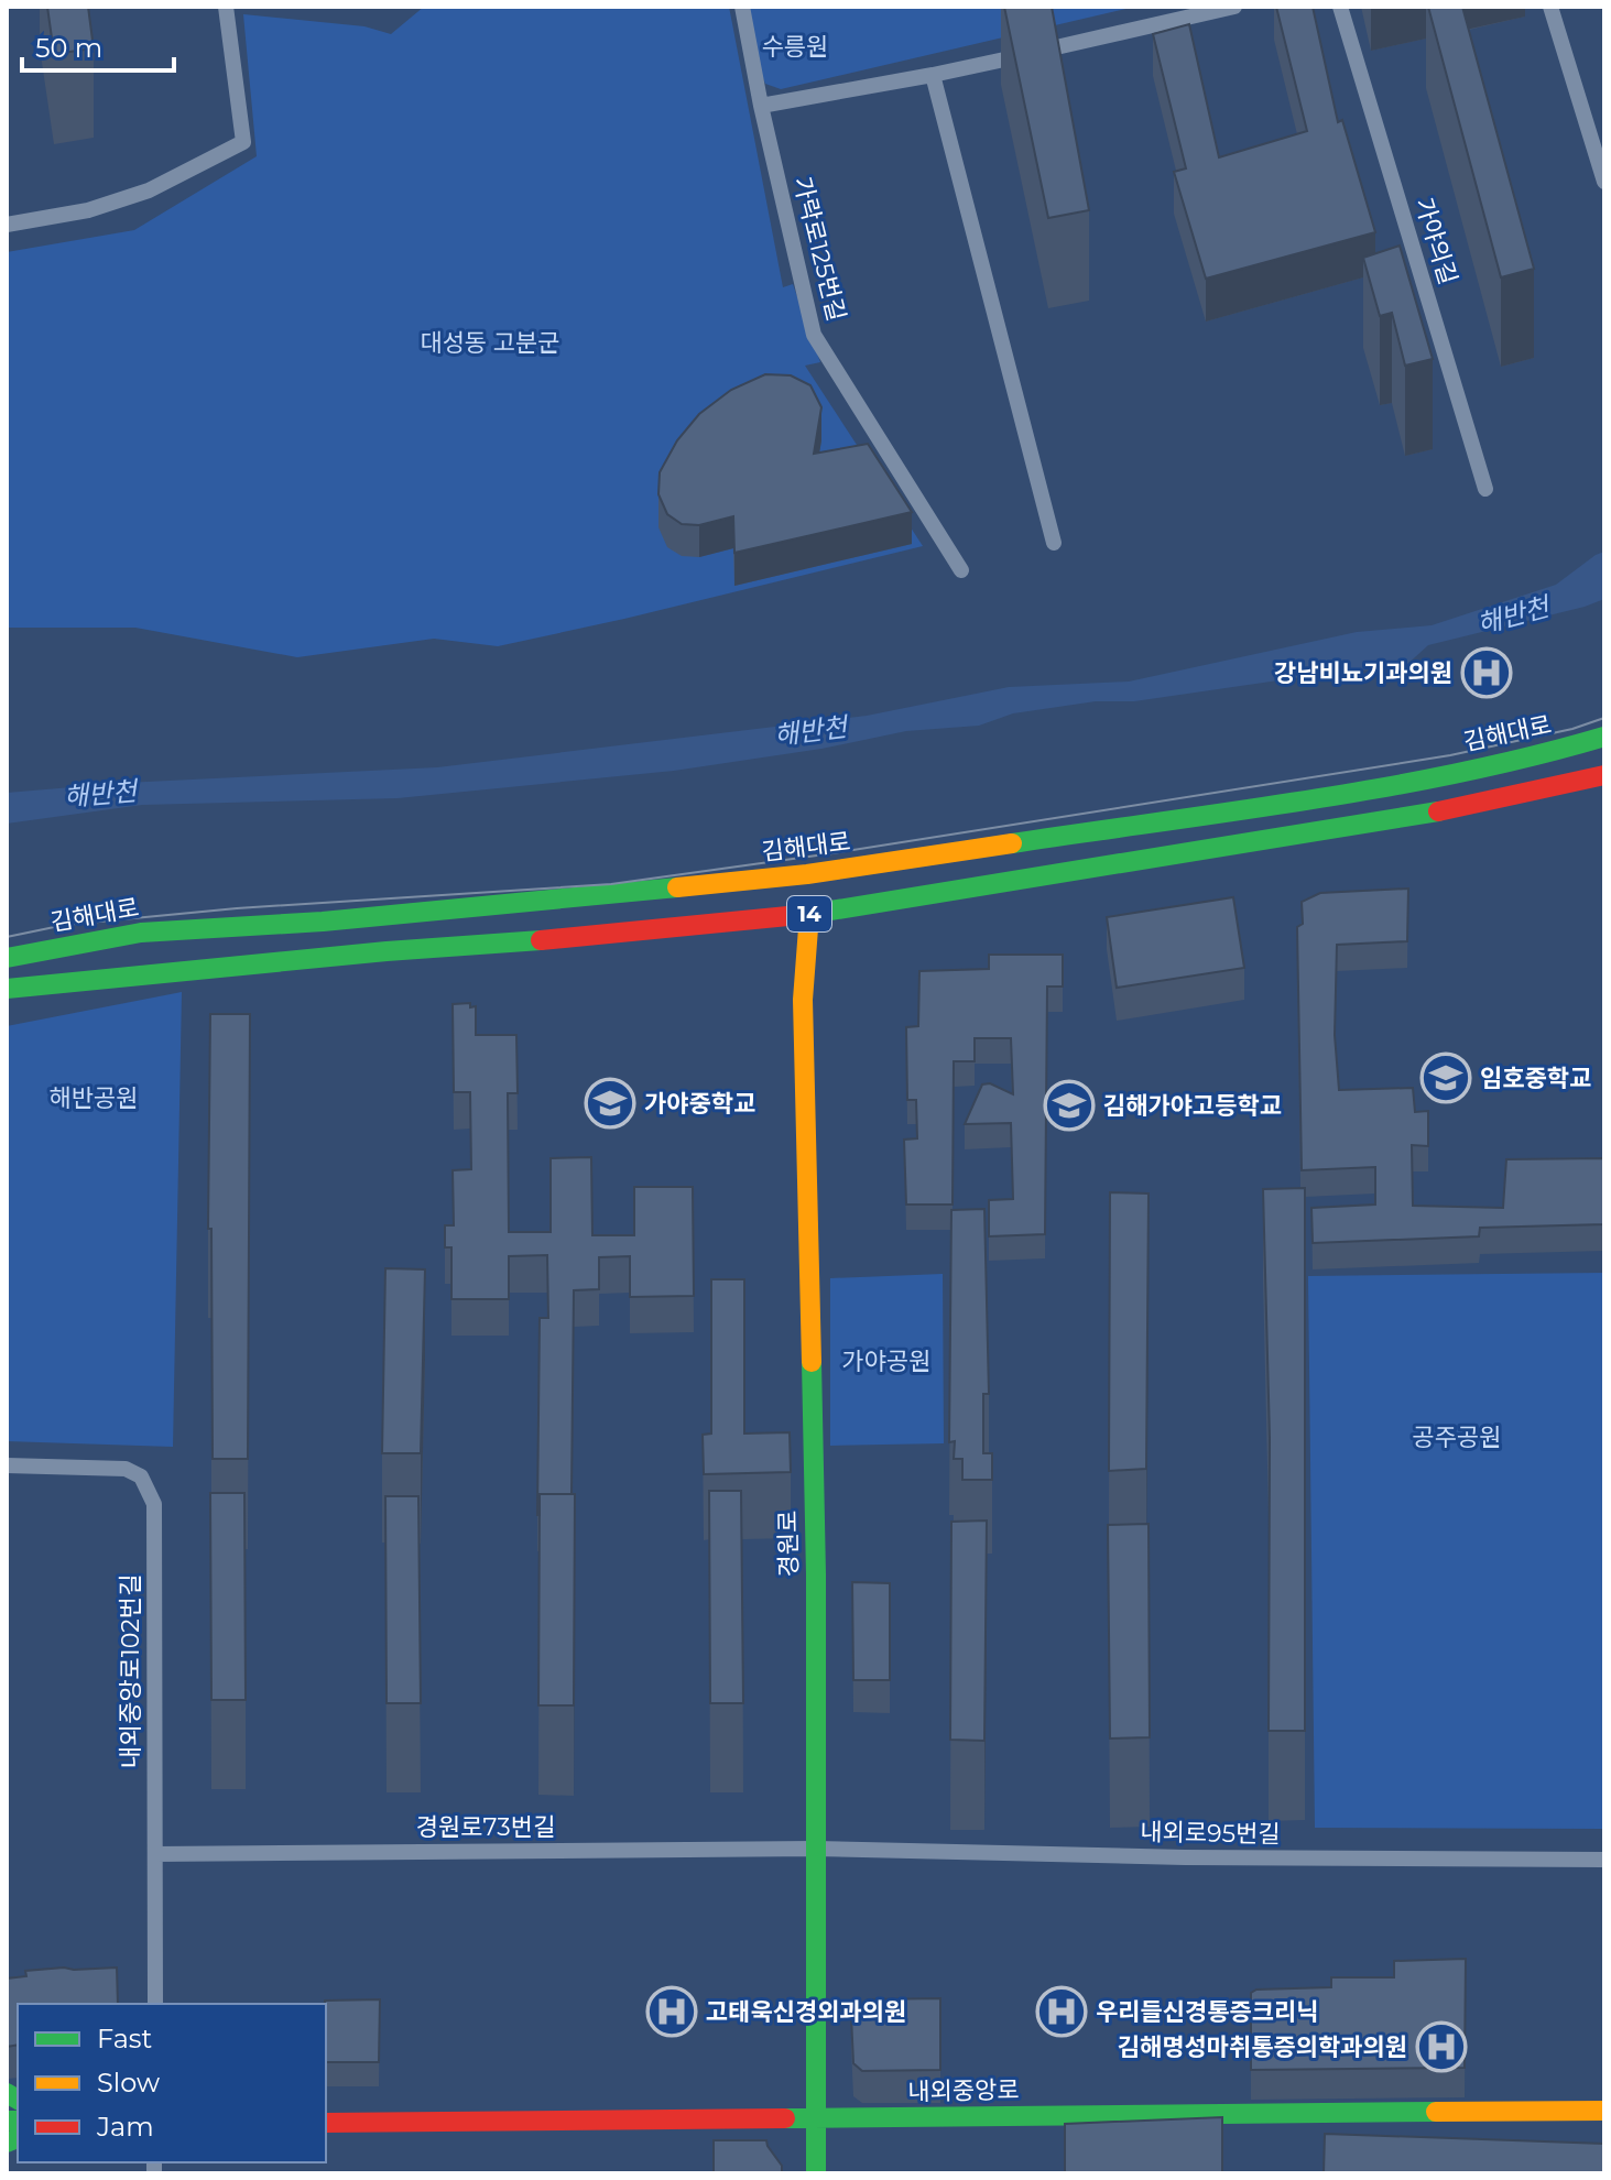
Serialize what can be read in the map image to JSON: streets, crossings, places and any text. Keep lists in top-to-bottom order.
{
  "streets": {
    "main road": [
      "김해대로",
      "14",
      "경원로",
      "내외중앙로"
    ],
    "street": [
      "가야의길",
      "가락로125번길",
      "내외중앙로102번길",
      "경원로73번길",
      "내외로95번길"
    ]
  },
  "crossings": [
    ["14", "경원로"],
    ["경원로", "경원로73번길"],
    ["경원로", "내외로95번길"],
    ["경원로", "내외중앙로"],
    ["내외중앙로102번길", "경원로73번길"],
    ["경원로73번길", "내외로95번길"]
  ],
  "water": ["해반천"],
  "parks": [
    "수릉원",
    "대성동 고분군",
    "해반공원",
    "가야공원",
    "공주공원"
  ],
  "places": {
    "hospital": [
      "강남비뇨기과의원",
      "고태욱신경외과의원",
      "우리들신경통증크리닉",
      "김해명성마취통증의학과의원"
    ],
    "school or university": ["임호중학교", "가야중학교", "김해가야고등학교"]
  },
  "legend": ["Fast", "Slow", "Jam"],
  "scale_bar": "50 m"
}
